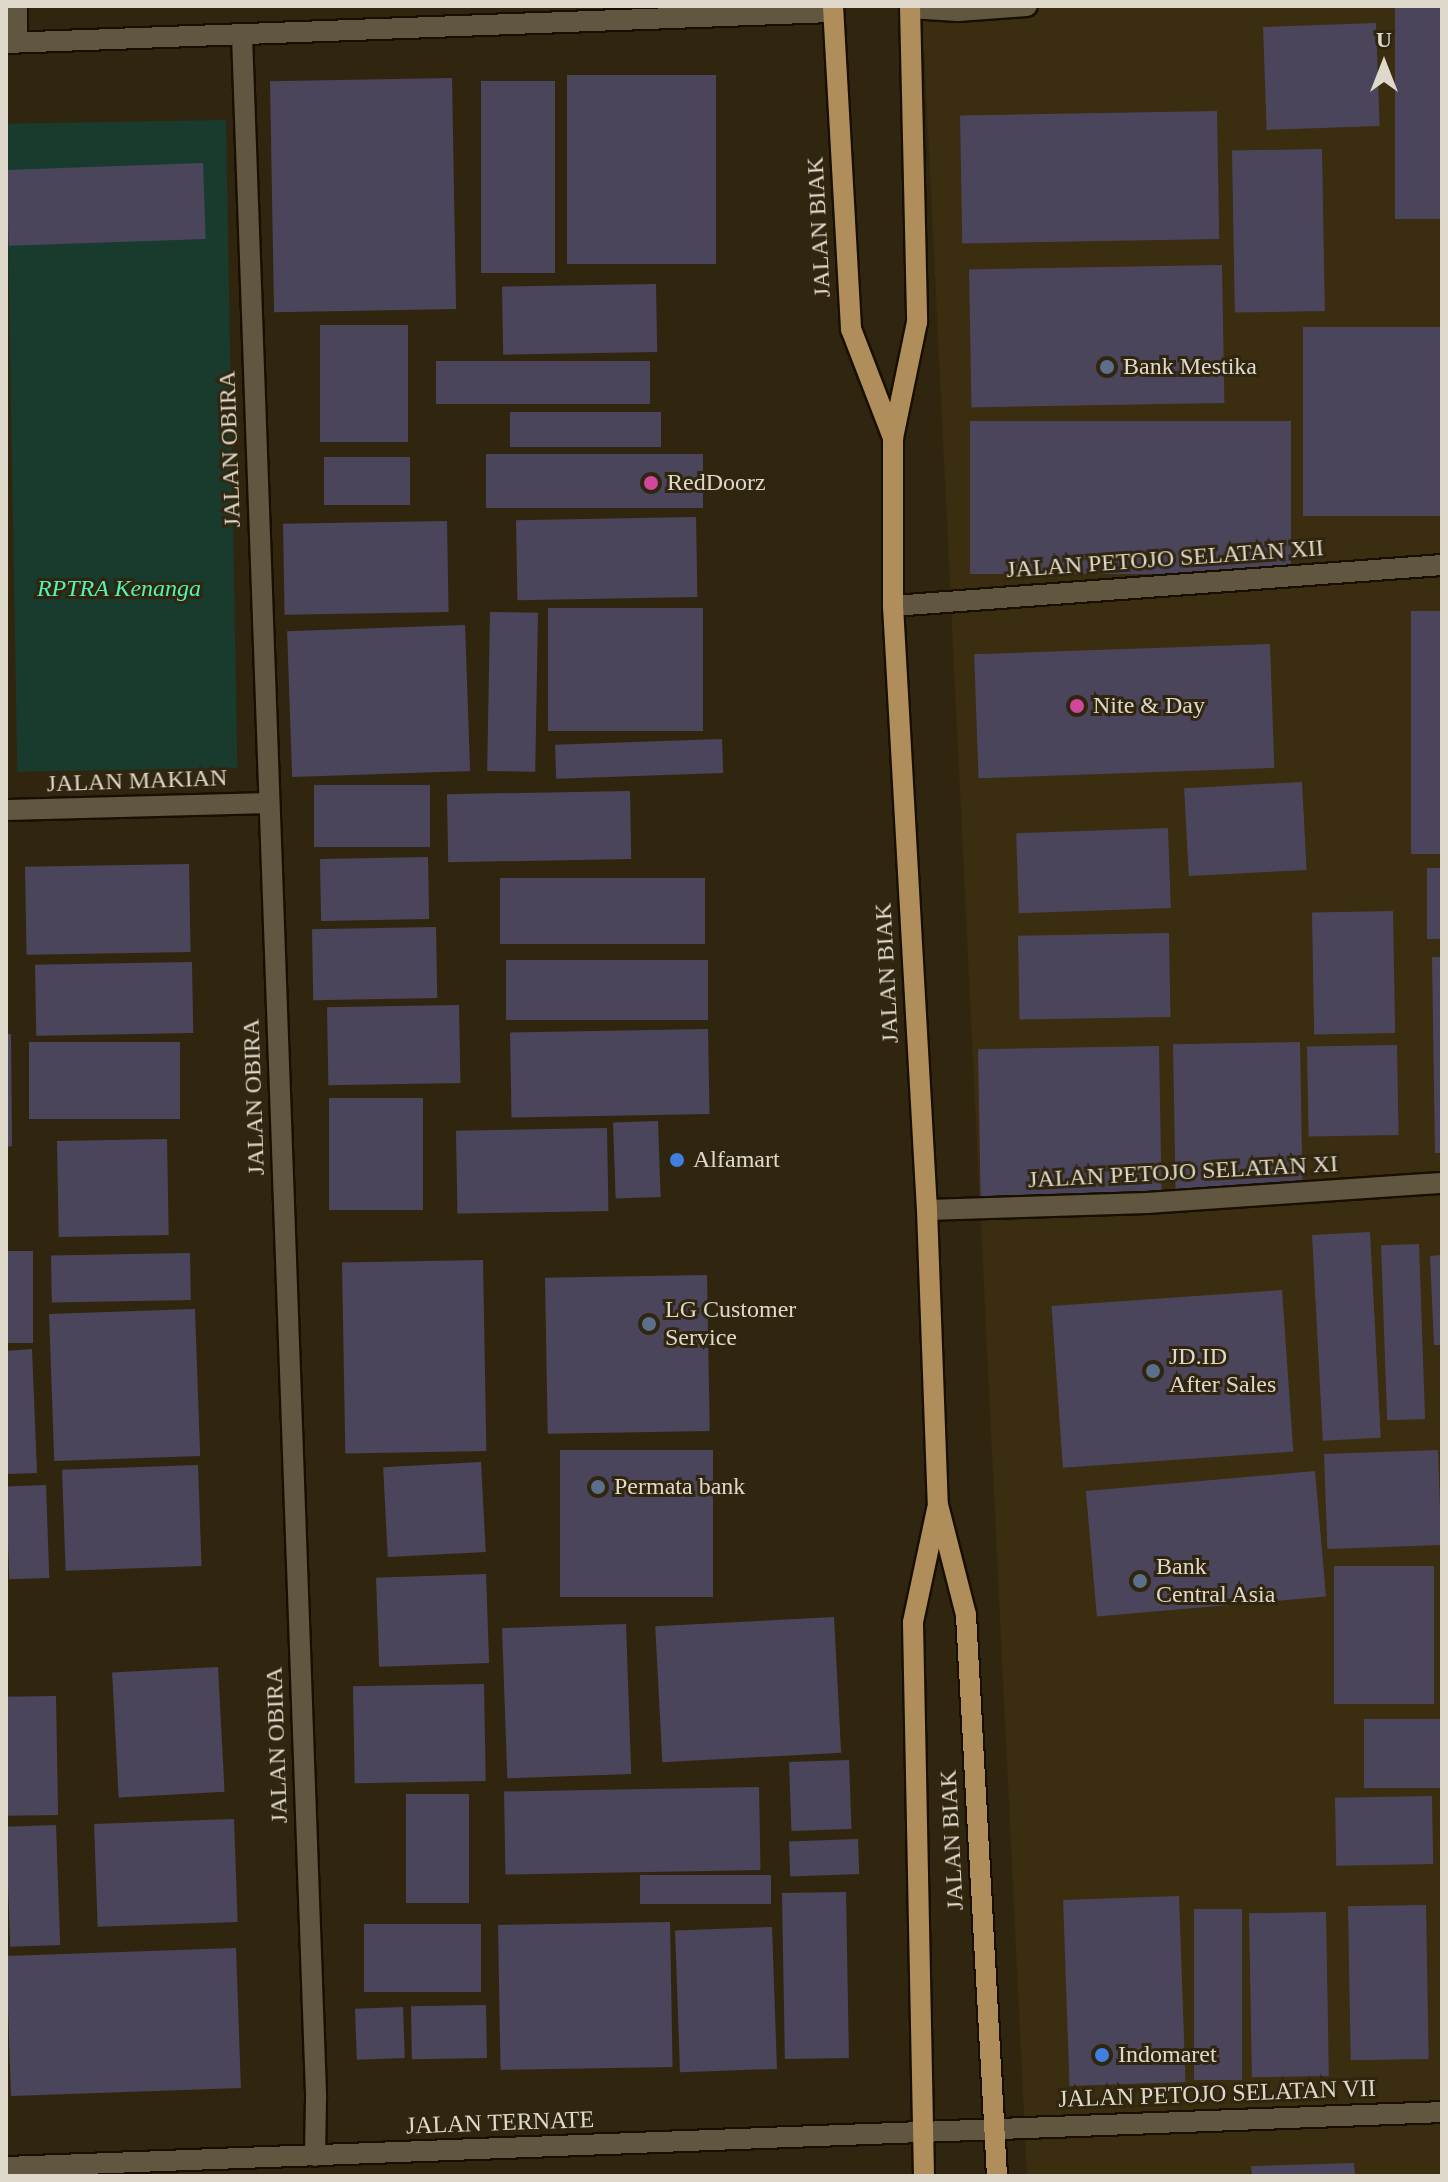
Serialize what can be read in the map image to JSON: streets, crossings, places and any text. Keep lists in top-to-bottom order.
{
  "streets": {
    "main road": ["JALAN BIAK"],
    "street": [
      "JALAN OBIRA",
      "JALAN PETOJO SELATAN XII",
      "JALAN MAKIAN",
      "JALAN PETOJO SELATAN XI",
      "JALAN PETOJO SELATAN VII",
      "JALAN TERNATE"
    ]
  },
  "crossings": [
    ["JALAN BIAK", "JALAN PETOJO SELATAN XII"],
    ["JALAN BIAK", "JALAN PETOJO SELATAN XI"],
    ["JALAN BIAK", "JALAN PETOJO SELATAN VII"],
    ["JALAN BIAK", "JALAN TERNATE"],
    ["JALAN OBIRA", "JALAN MAKIAN"],
    ["JALAN OBIRA", "JALAN TERNATE"],
    ["JALAN PETOJO SELATAN VII", "JALAN TERNATE"]
  ],
  "parks": ["RPTRA Kenanga"],
  "places": [
    "Bank Mestika",
    "RedDoorz",
    "Nite & Day",
    "Alfamart",
    "LG Customer Service",
    "JD.ID After Sales",
    "Permata bank",
    "Bank Central Asia",
    "Indomaret"
  ],
  "north": "top"
}
